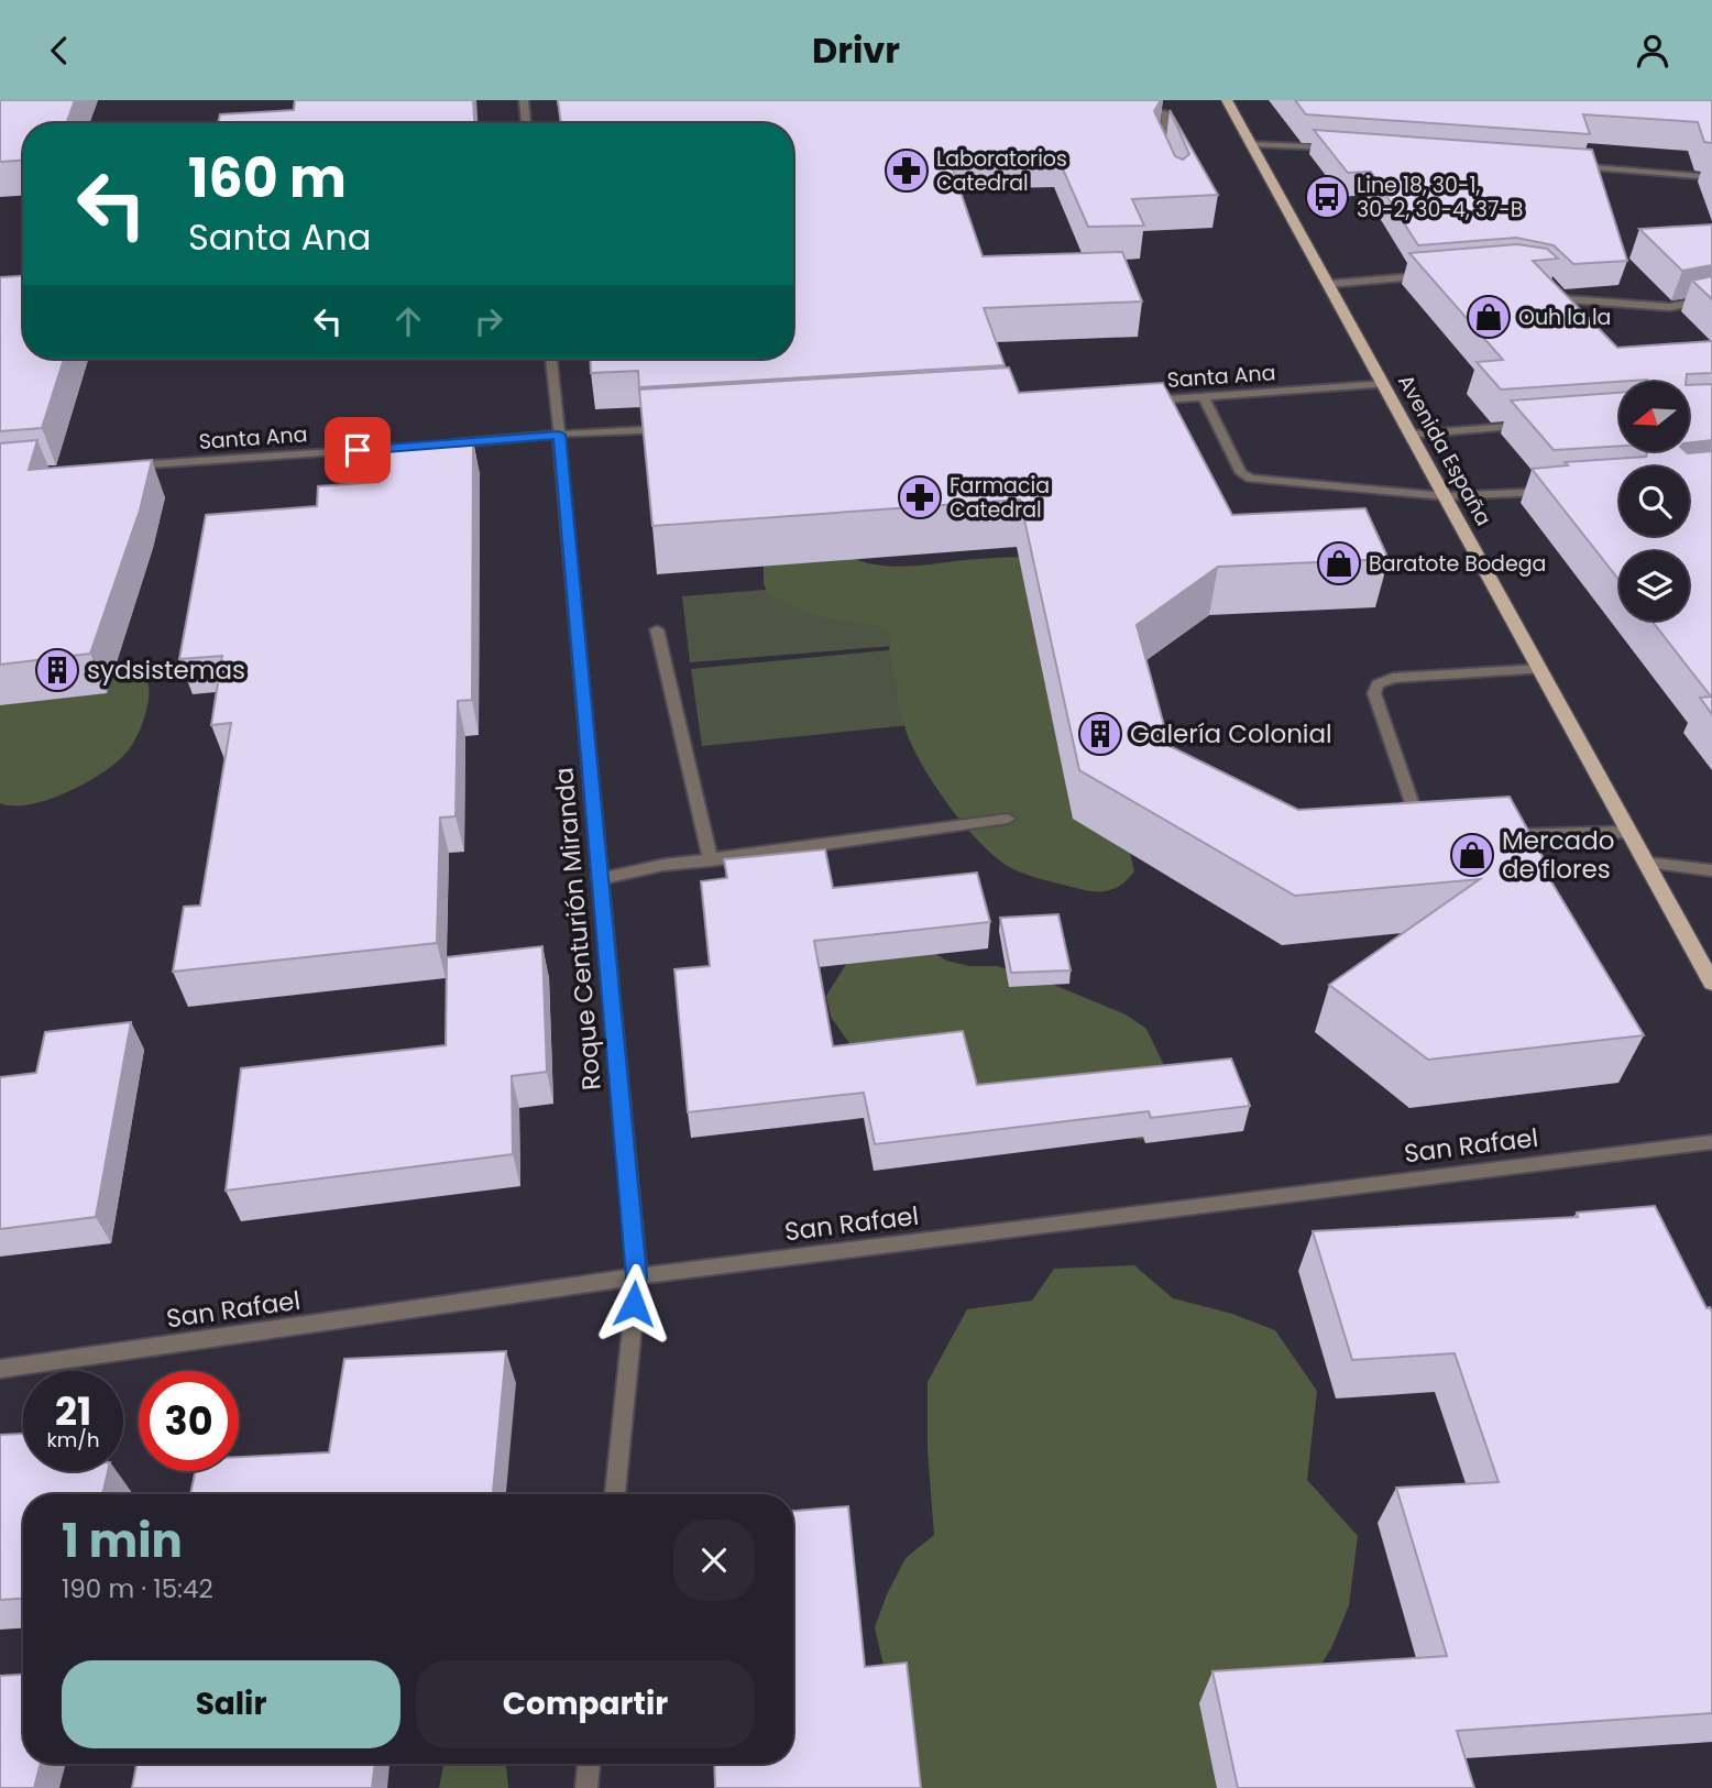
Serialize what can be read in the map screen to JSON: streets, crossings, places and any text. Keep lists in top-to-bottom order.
{
  "streets": {
    "main road": ["Avenida España"],
    "street": ["Santa Ana", "Roque Centurión Miranda", "San Rafael"]
  },
  "crossings": [
    ["Santa Ana", "Avenida España"],
    ["Roque Centurión Miranda", "San Rafael"]
  ],
  "places": {
    "pharmacy": ["Laboratorios Catedral", "Farmacia Catedral"],
    "bus stop": ["Line 18, 30-1, 30-2, 30-4, 37-B"],
    "shop": ["Ouh la la", "Baratote Bodega", "Mercado de flores"],
    "building": ["sydsistemas", "Galería Colonial"]
  },
  "north": "left",
  "page": {
    "header": "Drivr",
    "turn": ["160 m", "Santa Ana"],
    "speed": "21 km/h",
    "limit": "30",
    "heading": ["1 min", "190 m · 15:42"],
    "buttons": ["Salir", "Compartir"]
  }
}
